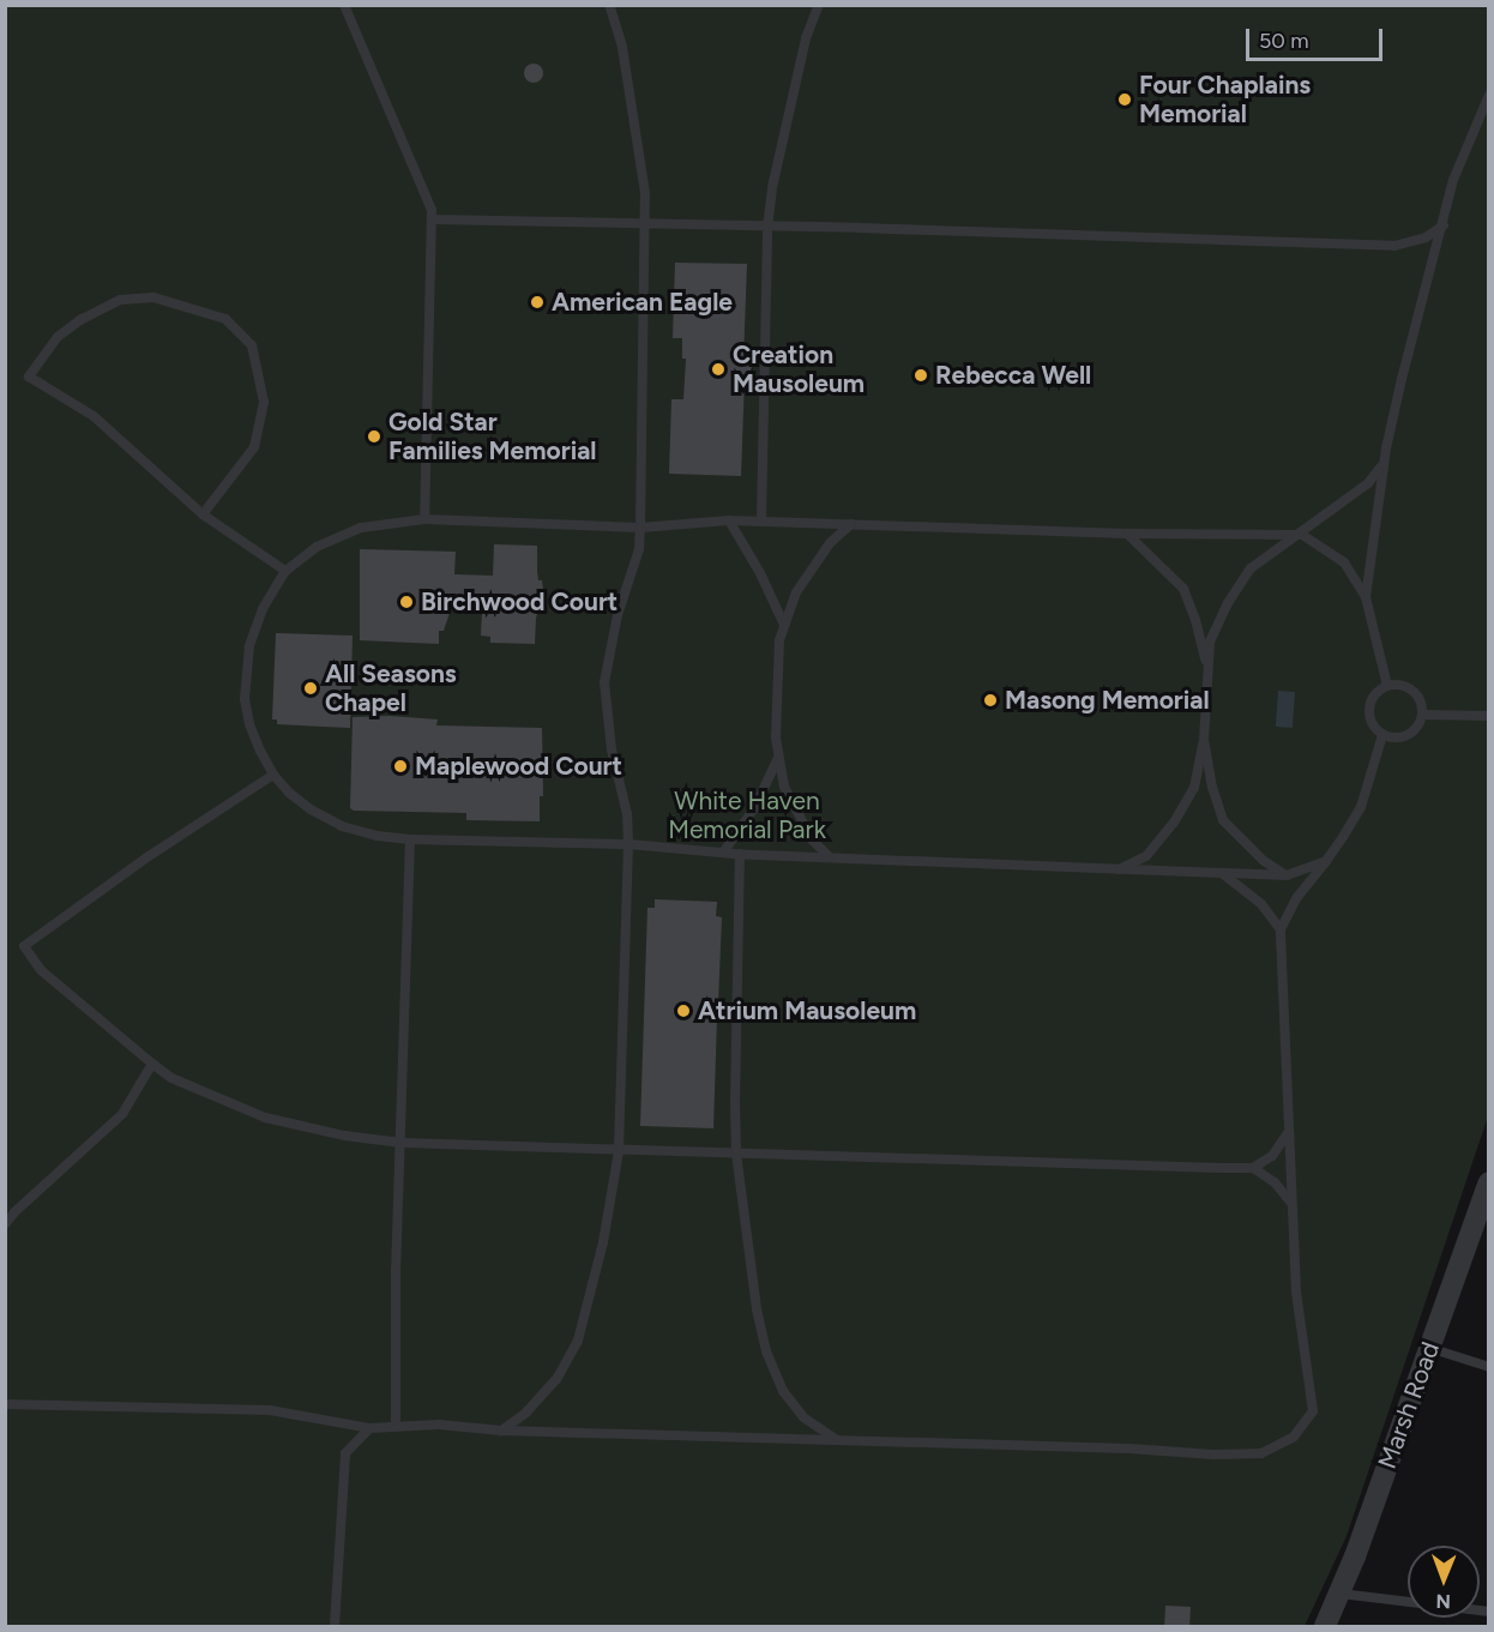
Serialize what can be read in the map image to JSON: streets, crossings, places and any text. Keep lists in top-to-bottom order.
{
  "streets": {
    "street": ["Marsh Road"]
  },
  "parks": ["White Haven Memorial Park"],
  "places": [
    "Four Chaplains Memorial",
    "American Eagle",
    "Creation Mausoleum",
    "Rebecca Well",
    "Gold Star Families Memorial",
    "Birchwood Court",
    "All Seasons Chapel",
    "Masong Memorial",
    "Maplewood Court",
    "Atrium Mausoleum"
  ],
  "scale_bar": "50 m",
  "north": "bottom"
}
